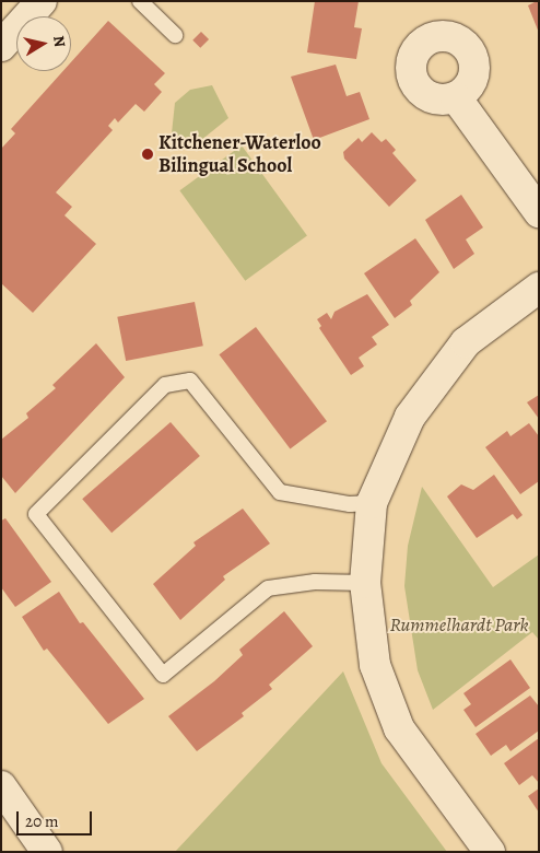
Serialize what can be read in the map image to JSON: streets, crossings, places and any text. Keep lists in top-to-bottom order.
{
  "parks": ["Rummelhardt Park"],
  "places": ["Kitchener-Waterloo Bilingual School"],
  "scale_bar": "20 m",
  "north": "right"
}
